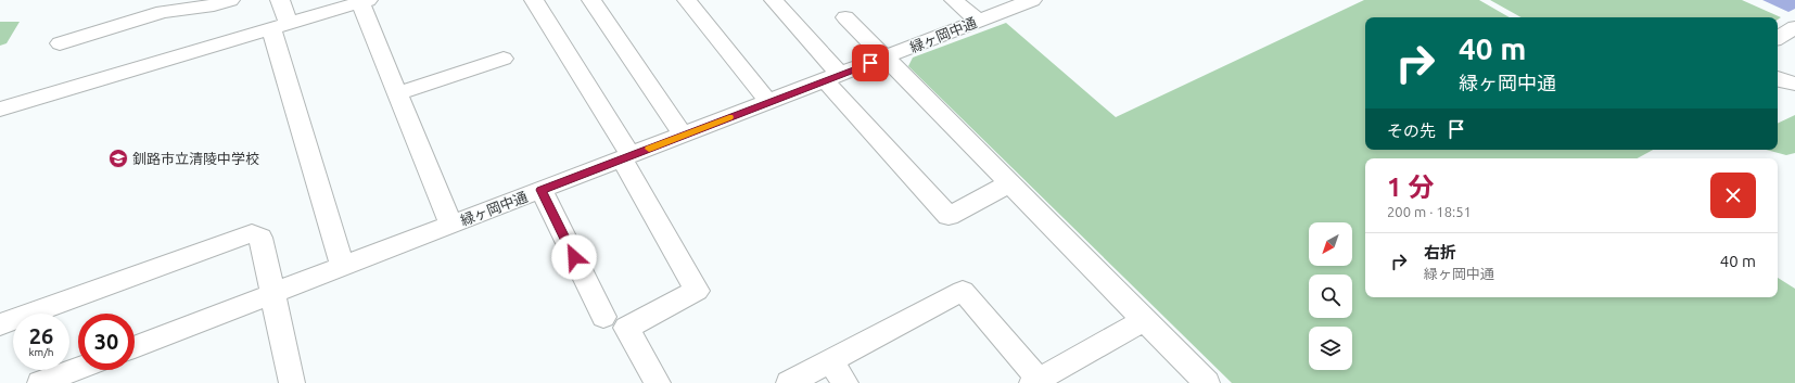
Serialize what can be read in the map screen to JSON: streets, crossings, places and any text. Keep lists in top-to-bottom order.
{
  "streets": {
    "street": ["緑ヶ岡中通"]
  },
  "places": {
    "school or university": ["釧路市立清陵中学校"]
  },
  "north": "bottom left",
  "page": {
    "turn": ["40 m", "緑ヶ岡中通"],
    "then": "その先",
    "heading": ["1 分", "200 m · 18:51"],
    "list": [
      {
        "name": "右折",
        "note": "緑ヶ岡中通",
        "value": "40 m"
      }
    ],
    "speed": "26 km/h",
    "limit": "30"
  }
}
